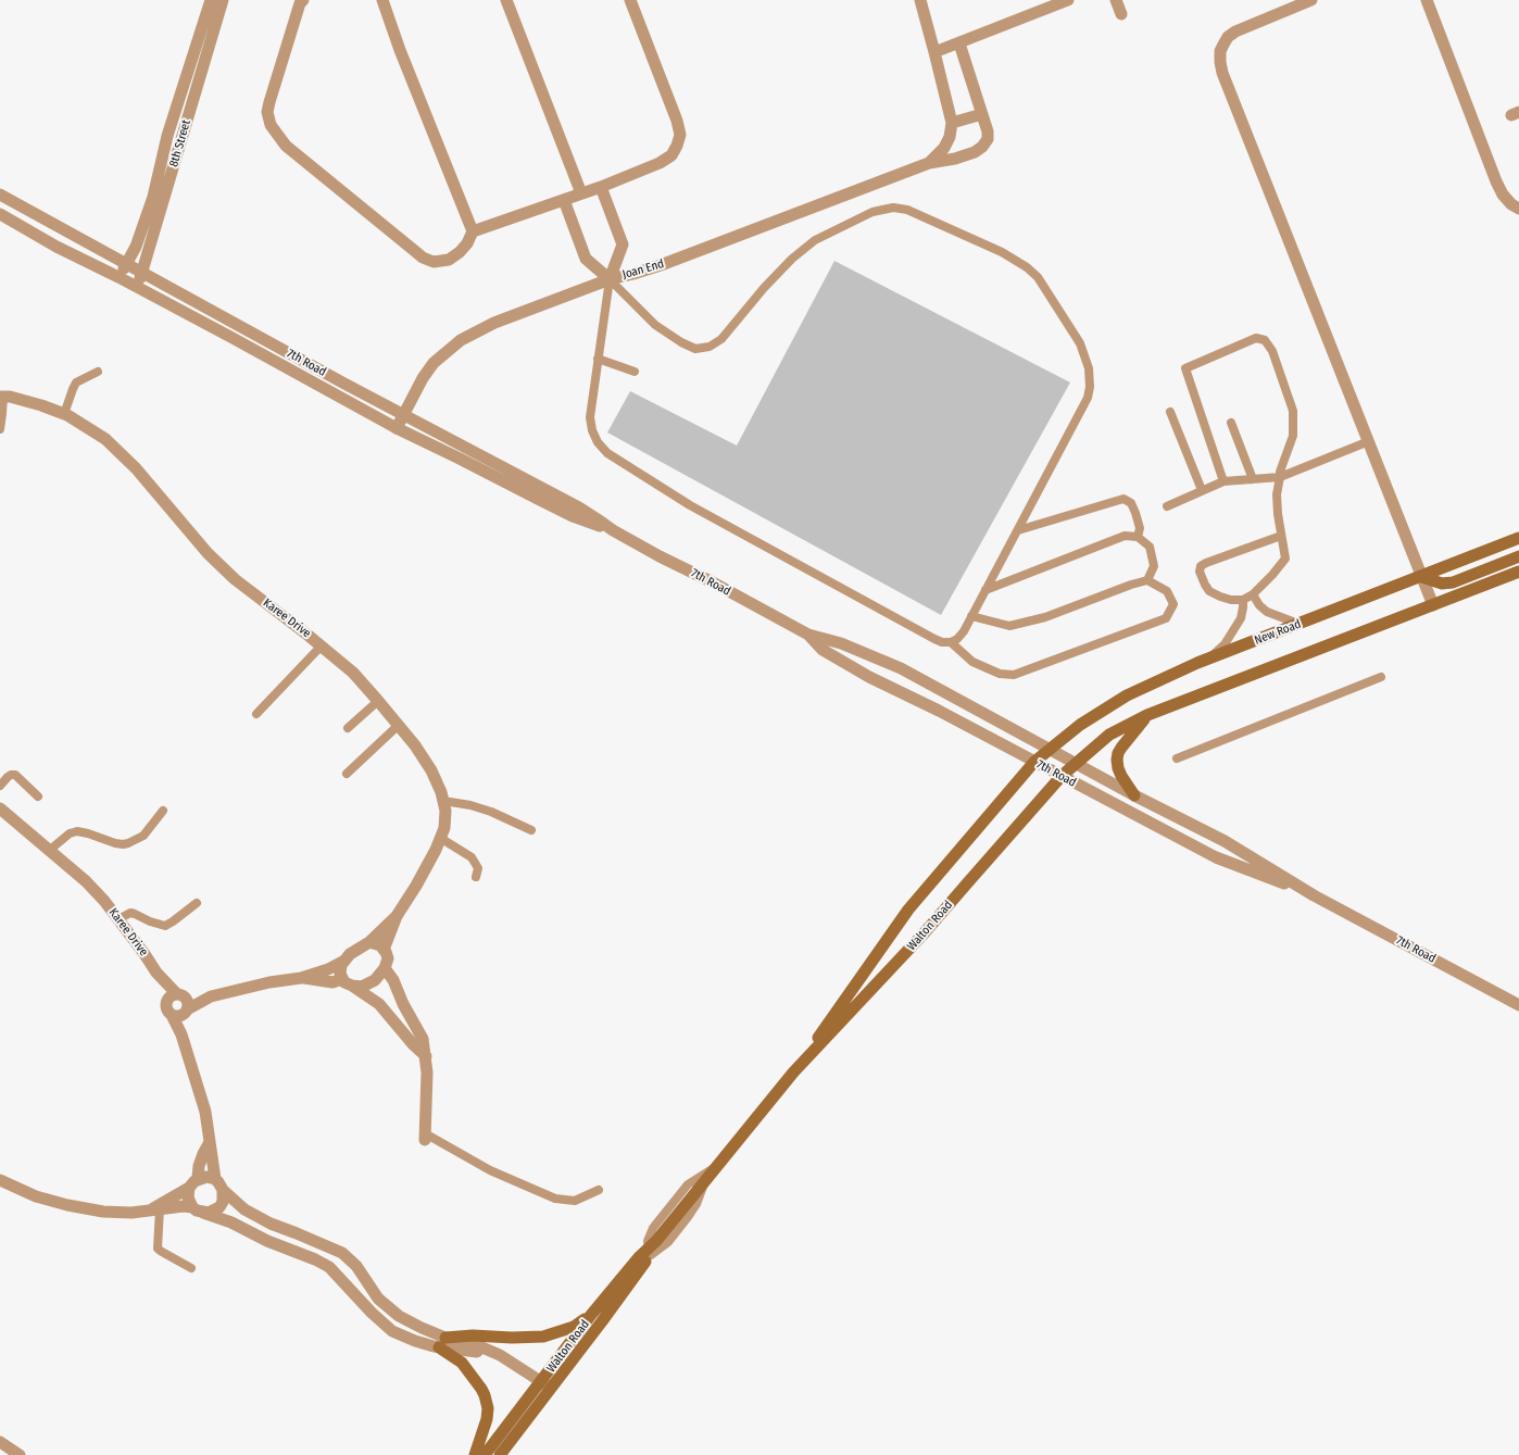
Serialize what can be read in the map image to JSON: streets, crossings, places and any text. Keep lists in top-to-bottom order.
{
  "streets": {
    "main road": ["New Road", "Walton Road"],
    "street": [
      "8th Street",
      "Joan End",
      "7th Road",
      "Karee Drive"
    ]
  },
  "crossings": [
    ["8th Street", "7th Road"],
    ["Joan End", "7th Road"],
    ["7th Road", "New Road"],
    ["7th Road", "Walton Road"],
    ["New Road", "Walton Road"]
  ]
}
